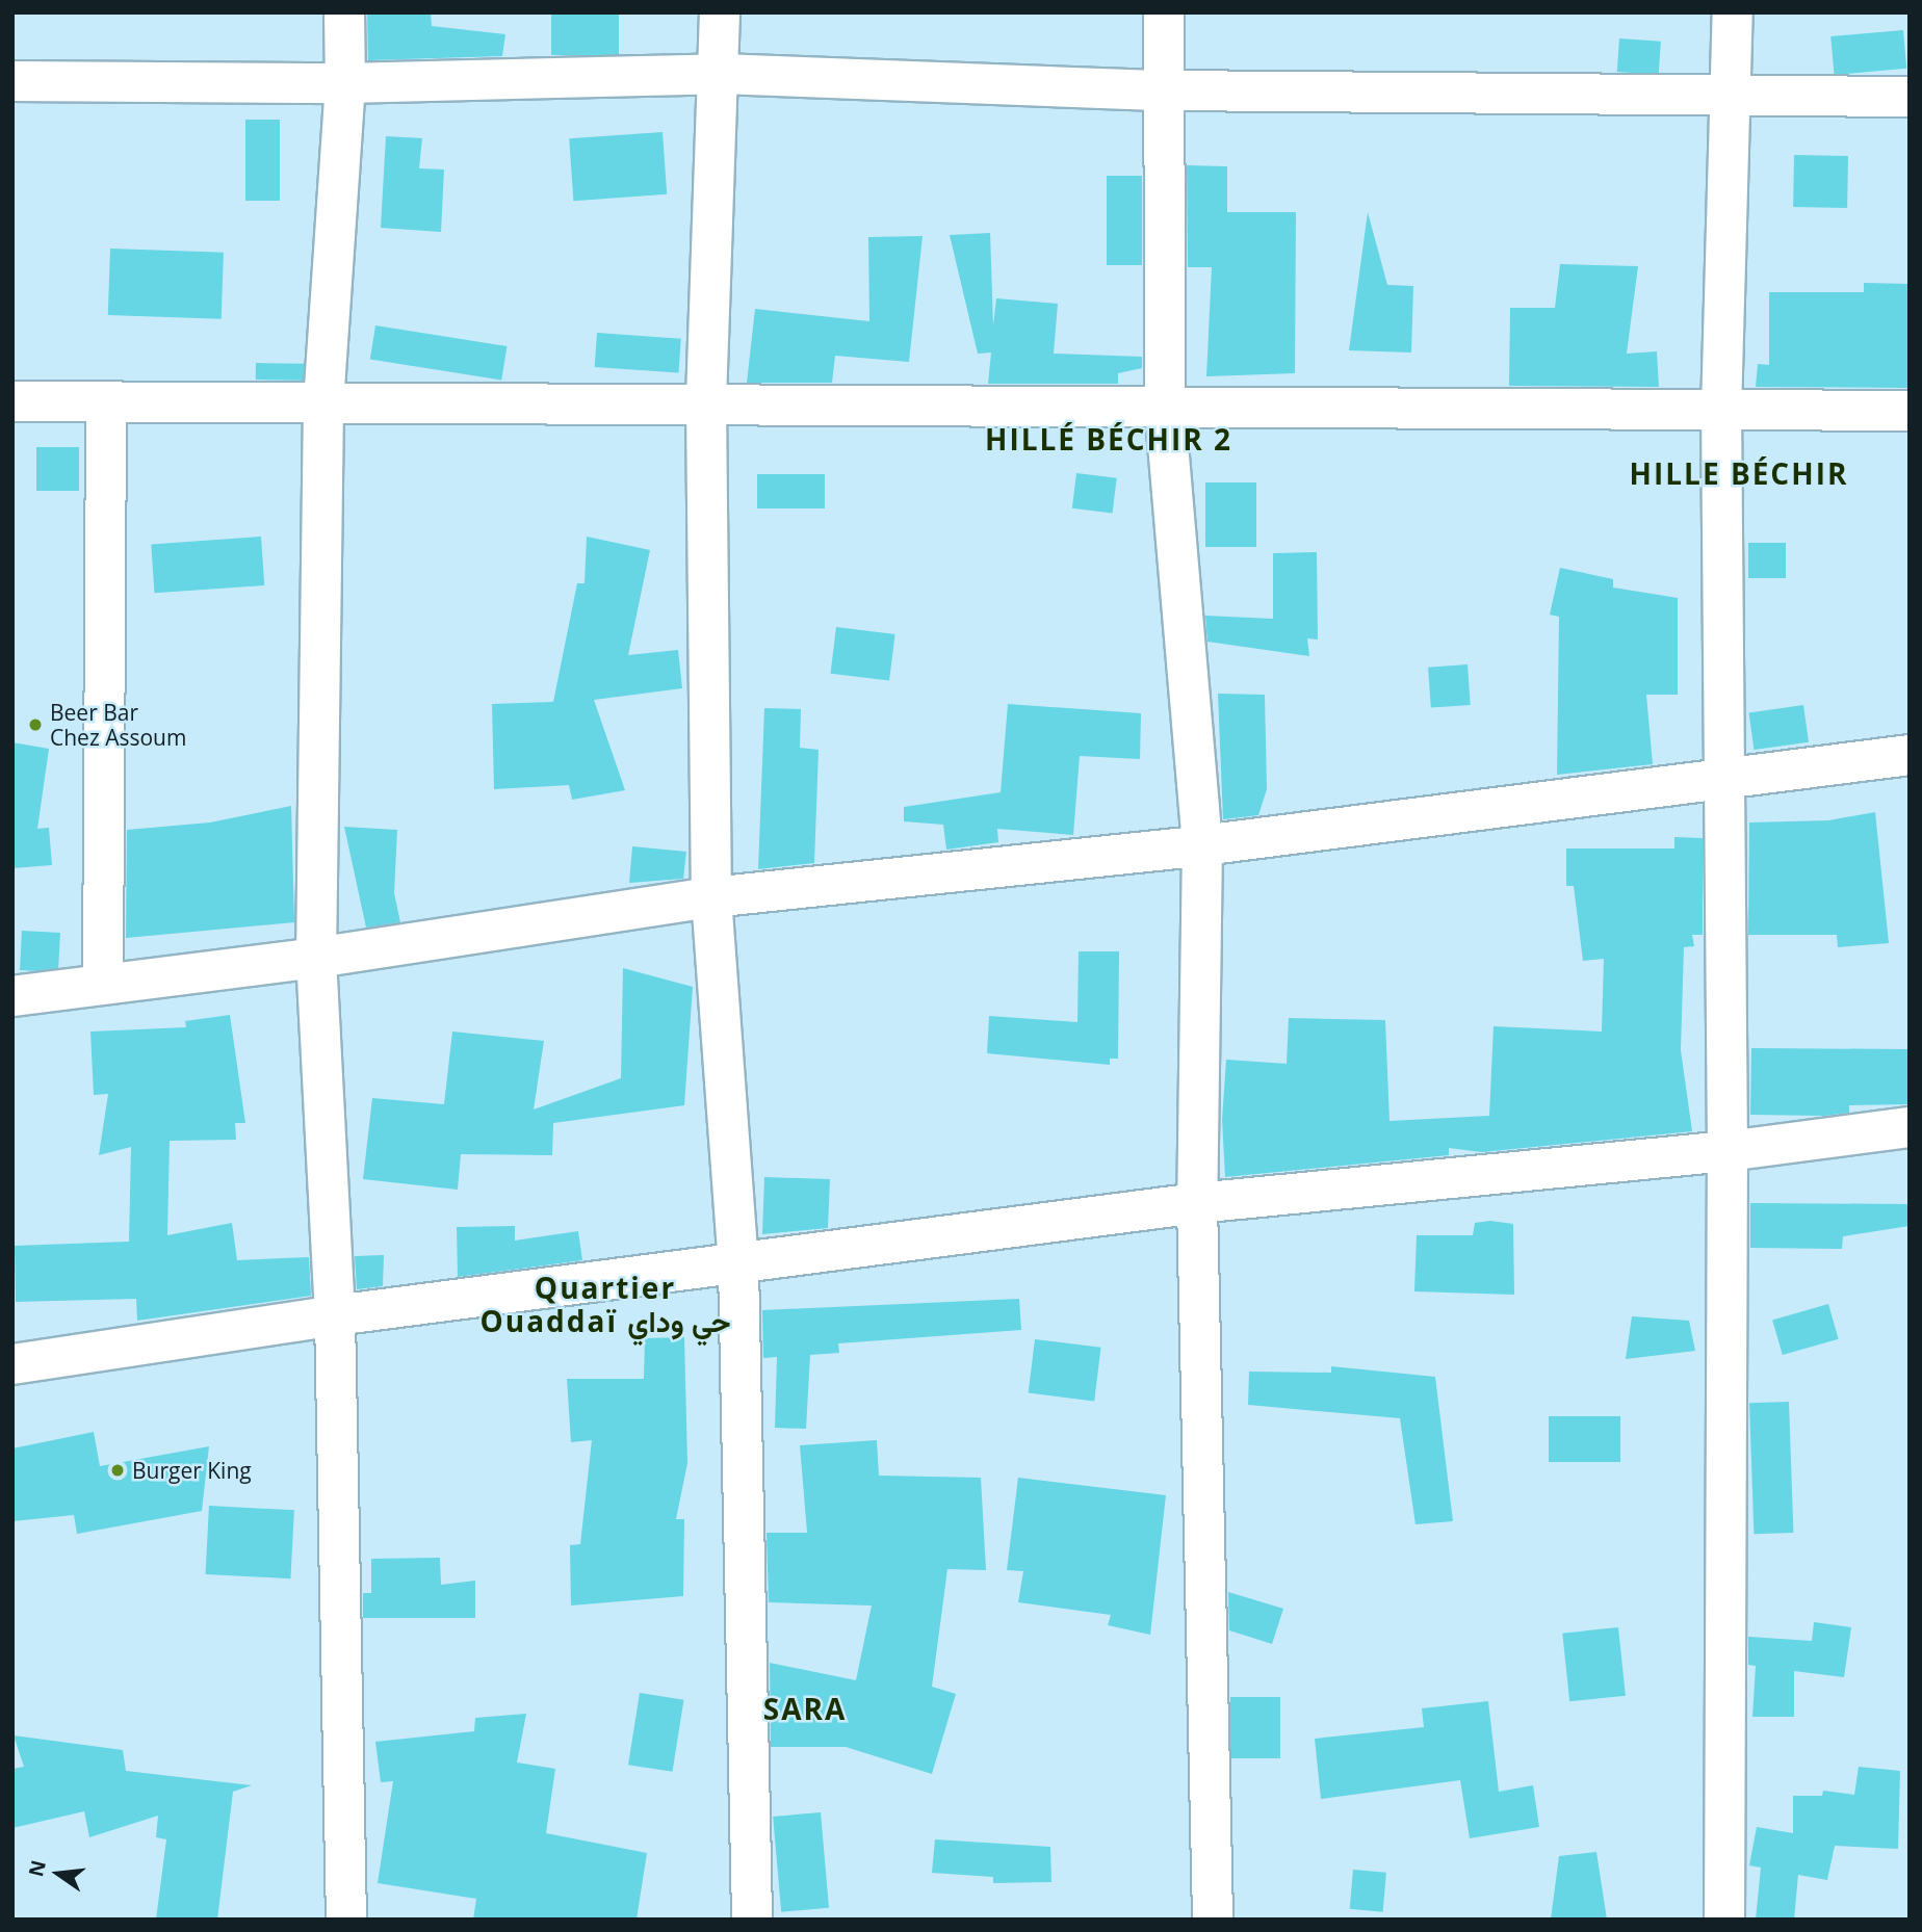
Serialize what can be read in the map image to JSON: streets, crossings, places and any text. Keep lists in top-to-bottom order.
{
  "districts": [
    "HILLÉ BÉCHIR 2",
    "HILLE BÉCHIR",
    "Quartier Ouaddaï حي وداي",
    "SARA"
  ],
  "places": ["Beer Bar Chez Assoum", "Burger King"],
  "north": "left"
}
